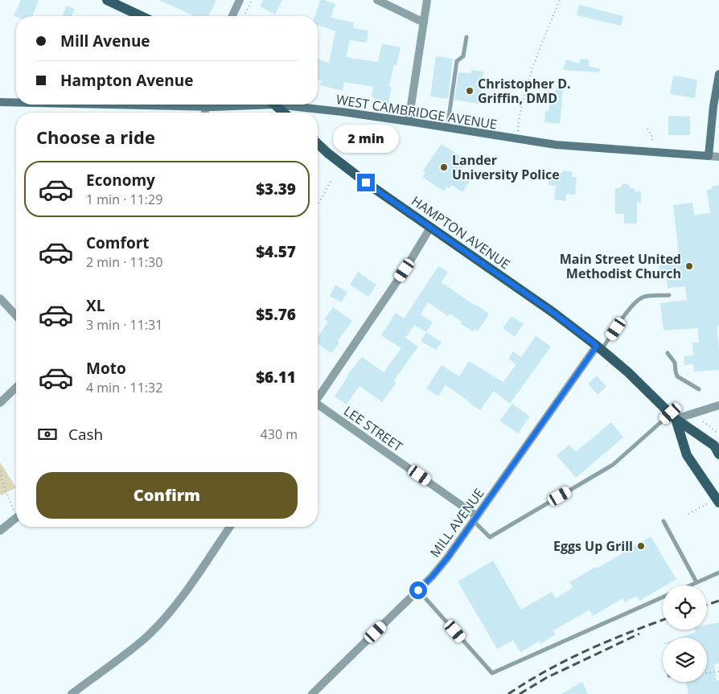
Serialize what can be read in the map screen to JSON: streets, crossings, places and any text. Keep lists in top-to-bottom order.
{
  "streets": {
    "main road": ["WEST CAMBRIDGE AVENUE", "HAMPTON AVENUE"],
    "street": ["LEE STREET", "MILL AVENUE"]
  },
  "crossings": [
    ["HAMPTON AVENUE", "MILL AVENUE"],
    ["LEE STREET", "MILL AVENUE"]
  ],
  "places": [
    "Christopher D. Griffin, DMD",
    "Lander University Police",
    "Main Street United Methodist Church",
    "Eggs Up Grill"
  ],
  "page": {
    "banner": ["Mill Avenue", "Hampton Avenue"],
    "heading": "Choose a ride",
    "bubble": "2 min",
    "list": [
      {
        "name": "Economy",
        "note": "1 min · 11:29",
        "value": "$3.39"
      },
      {
        "name": "Comfort",
        "note": "2 min · 11:30",
        "value": "$4.57"
      },
      {
        "name": "XL",
        "note": "3 min · 11:31",
        "value": "$5.76"
      },
      {
        "name": "Moto",
        "note": "4 min · 11:32",
        "value": "$6.11"
      }
    ],
    "pay": ["Cash", "430 m"],
    "buttons": "Confirm"
  }
}
